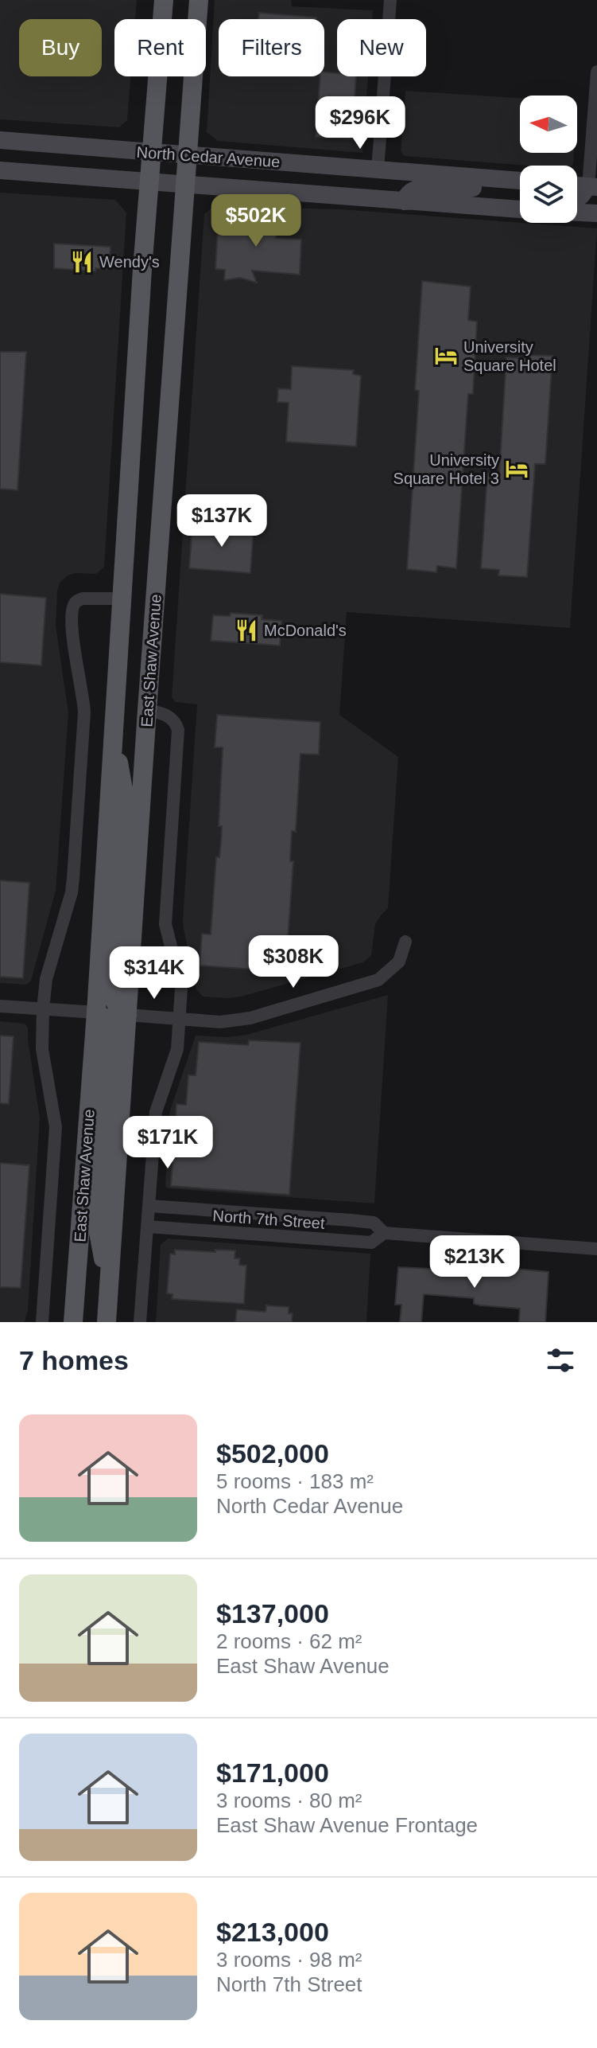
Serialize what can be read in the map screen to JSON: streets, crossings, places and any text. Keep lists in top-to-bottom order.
{
  "streets": {
    "main road": ["North Cedar Avenue", "East Shaw Avenue"],
    "street": ["North 7th Street"]
  },
  "crossings": [
    ["North Cedar Avenue", "East Shaw Avenue"]
  ],
  "places": {
    "restaurant": ["Wendy's", "McDonald's"],
    "hotel": ["University Square Hotel", "University Square Hotel 3"]
  },
  "north": "left",
  "page": {
    "chip": [
      "Buy",
      "Rent",
      "Filters",
      "New"
    ],
    "price": [
      "$296K",
      "$502K",
      "$137K",
      "$308K",
      "$314K",
      "$171K",
      "$213K"
    ],
    "heading": "7 homes",
    "list": [
      {
        "name": "$502,000",
        "note": "5 rooms · 183 m² · North Cedar Avenue"
      },
      {
        "name": "$137,000",
        "note": "2 rooms · 62 m² · East Shaw Avenue"
      },
      {
        "name": "$171,000",
        "note": "3 rooms · 80 m² · East Shaw Avenue Frontage"
      },
      {
        "name": "$213,000",
        "note": "3 rooms · 98 m² · North 7th Street"
      }
    ]
  }
}
